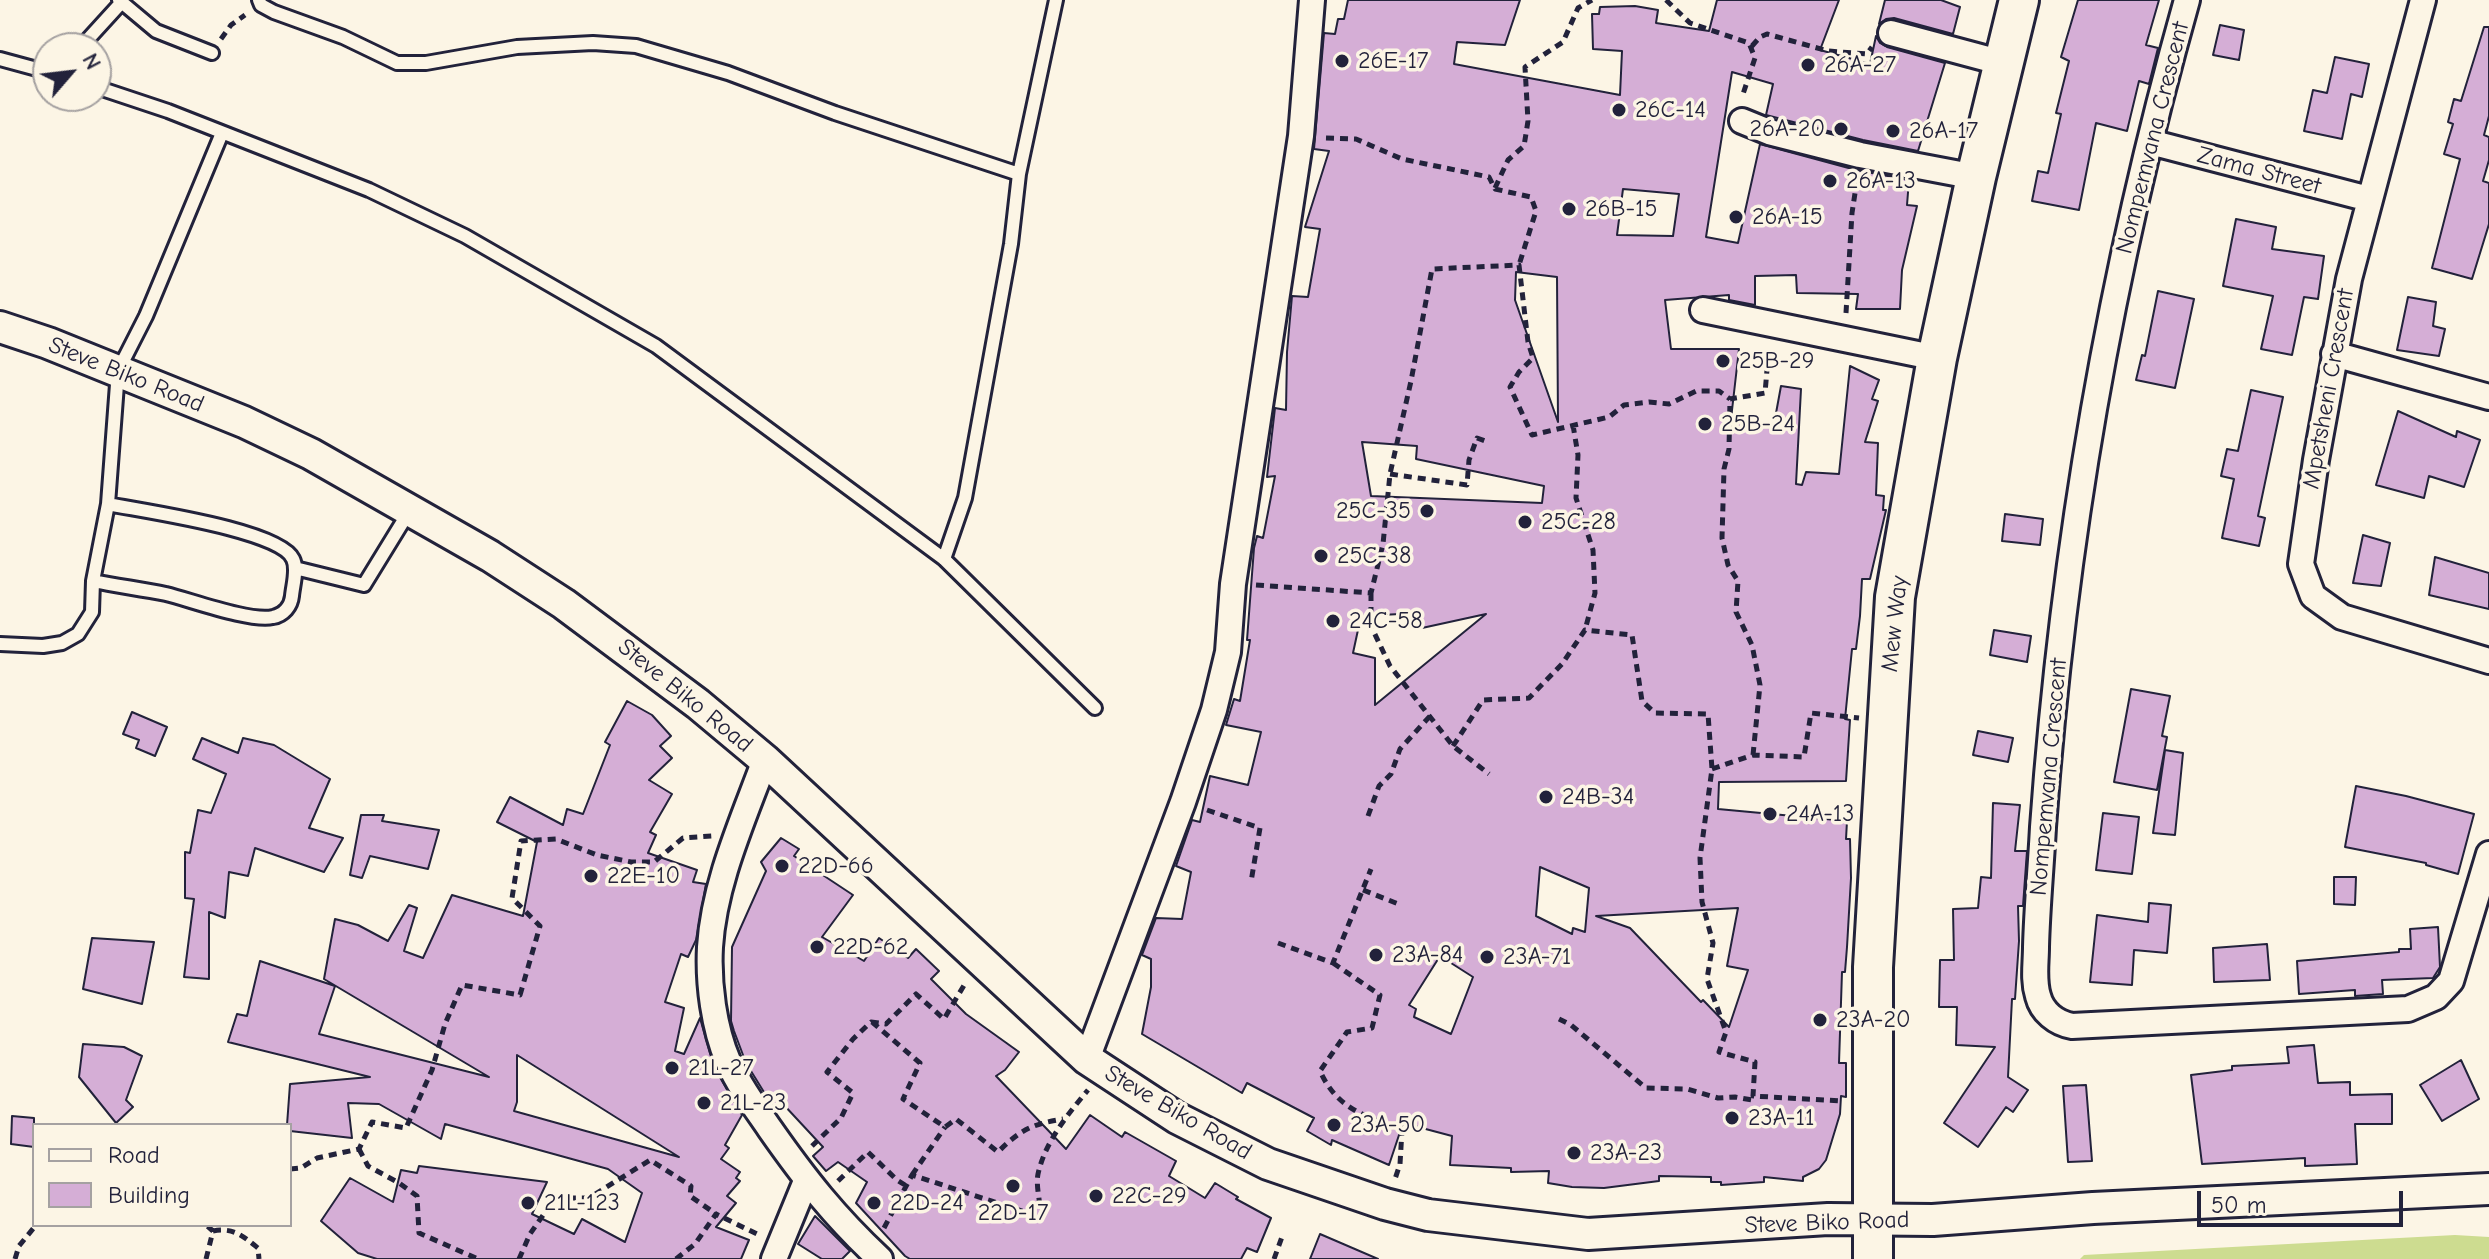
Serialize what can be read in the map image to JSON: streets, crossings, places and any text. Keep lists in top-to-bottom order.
{
  "streets": {
    "main road": ["Mew Way"],
    "street": [
      "Nompemvana Crescent",
      "Zama Street",
      "Steve Biko Road",
      "Mpetsheni Crescent"
    ]
  },
  "crossings": [
    ["Nompemvana Crescent", "Zama Street"],
    ["Zama Street", "Mpetsheni Crescent"],
    ["Steve Biko Road", "Mew Way"]
  ],
  "places": [
    "26E-17",
    "26A-27",
    "26C-14",
    "26A-20",
    "26A-17",
    "26A-13",
    "26B-15",
    "26A-15",
    "25B-29",
    "25B-24",
    "25C-35",
    "25C-28",
    "25C-38",
    "24C-58",
    "24B-34",
    "24A-13",
    "22D-66",
    "22E-10",
    "22D-62",
    "23A-84",
    "23A-71",
    "23A-20",
    "21L-27",
    "21L-23",
    "23A-11",
    "23A-50",
    "23A-23",
    "22D-17",
    "22C-29",
    "21L-123",
    "22D-24"
  ],
  "legend": ["Road", "Building"],
  "scale_bar": "50 m",
  "north": "top right"
}
